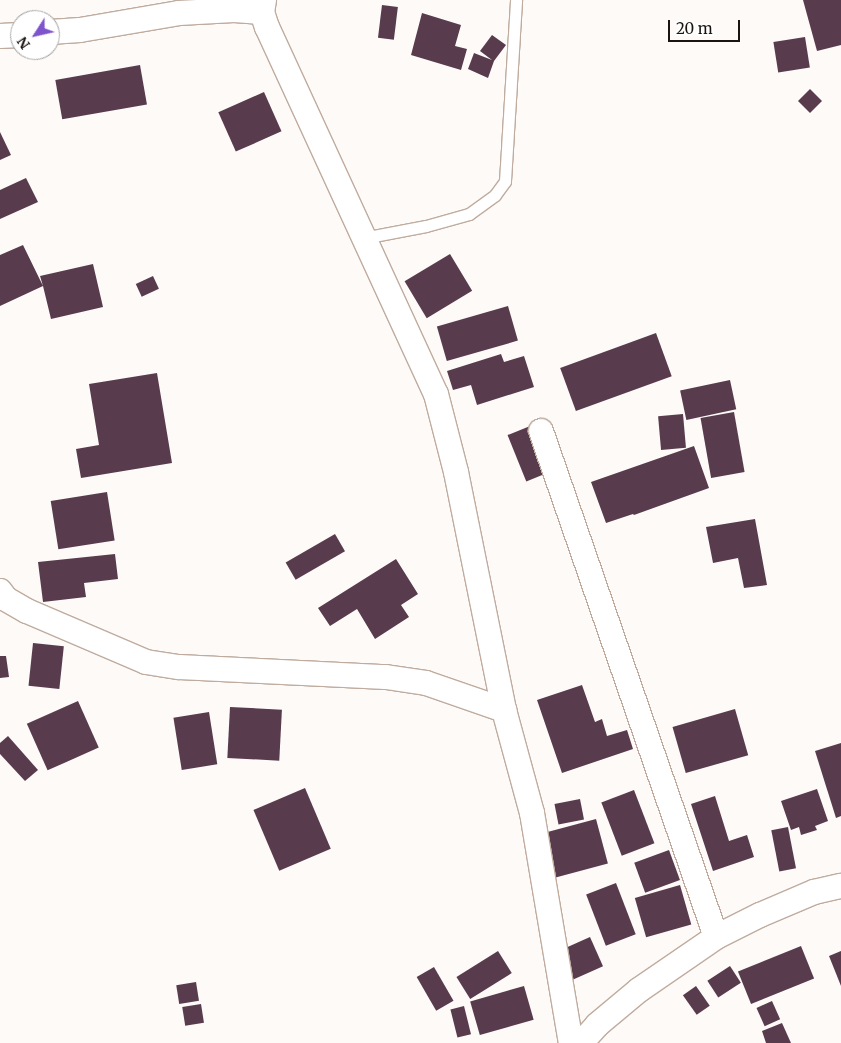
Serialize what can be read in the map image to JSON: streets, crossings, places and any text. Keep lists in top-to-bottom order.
{
  "scale_bar": "20 m",
  "north": "bottom left"
}
